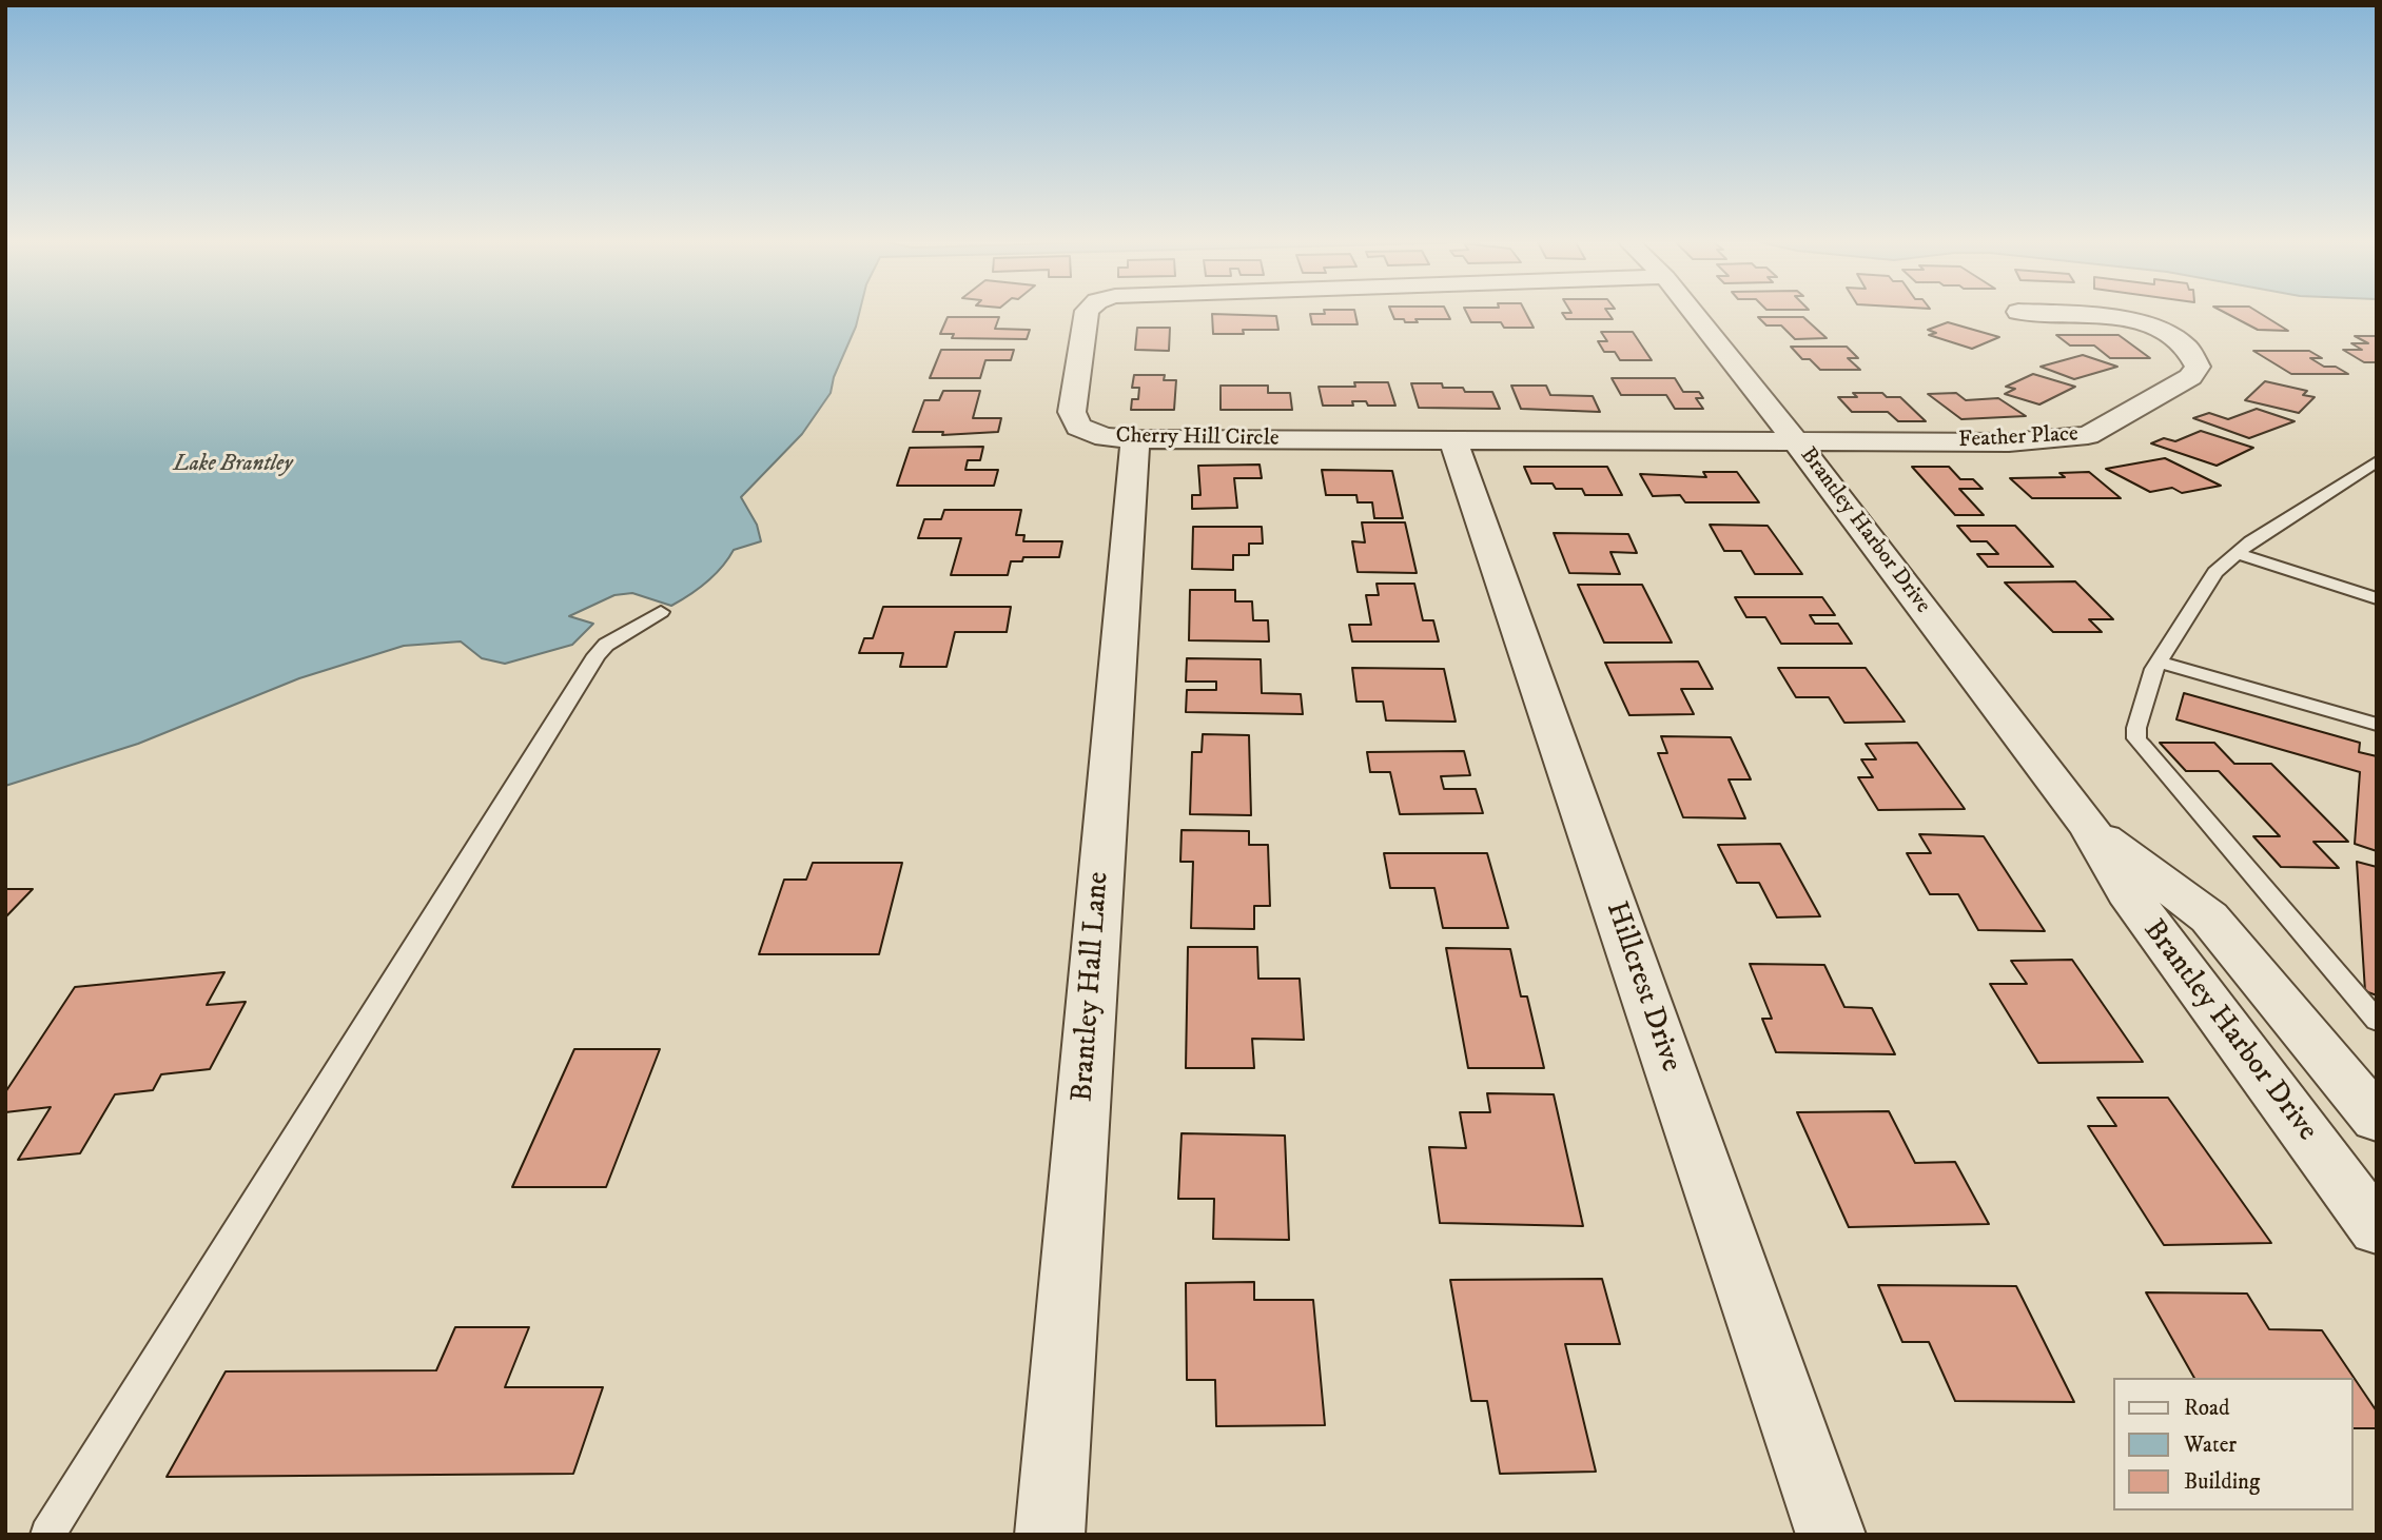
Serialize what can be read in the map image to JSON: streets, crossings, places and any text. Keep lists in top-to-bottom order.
{
  "streets": {
    "street": [
      "Cherry Hill Circle",
      "Feather Place",
      "Brantley Harbor Drive",
      "Brantley Hall Lane",
      "Hillcrest Drive"
    ]
  },
  "crossings": [
    ["Cherry Hill Circle", "Feather Place"],
    ["Cherry Hill Circle", "Brantley Harbor Drive"],
    ["Cherry Hill Circle", "Brantley Hall Lane"],
    ["Cherry Hill Circle", "Hillcrest Drive"],
    ["Feather Place", "Brantley Harbor Drive"]
  ],
  "water": ["Lake Brantley"],
  "legend": ["Road", "Water", "Building"]
}
